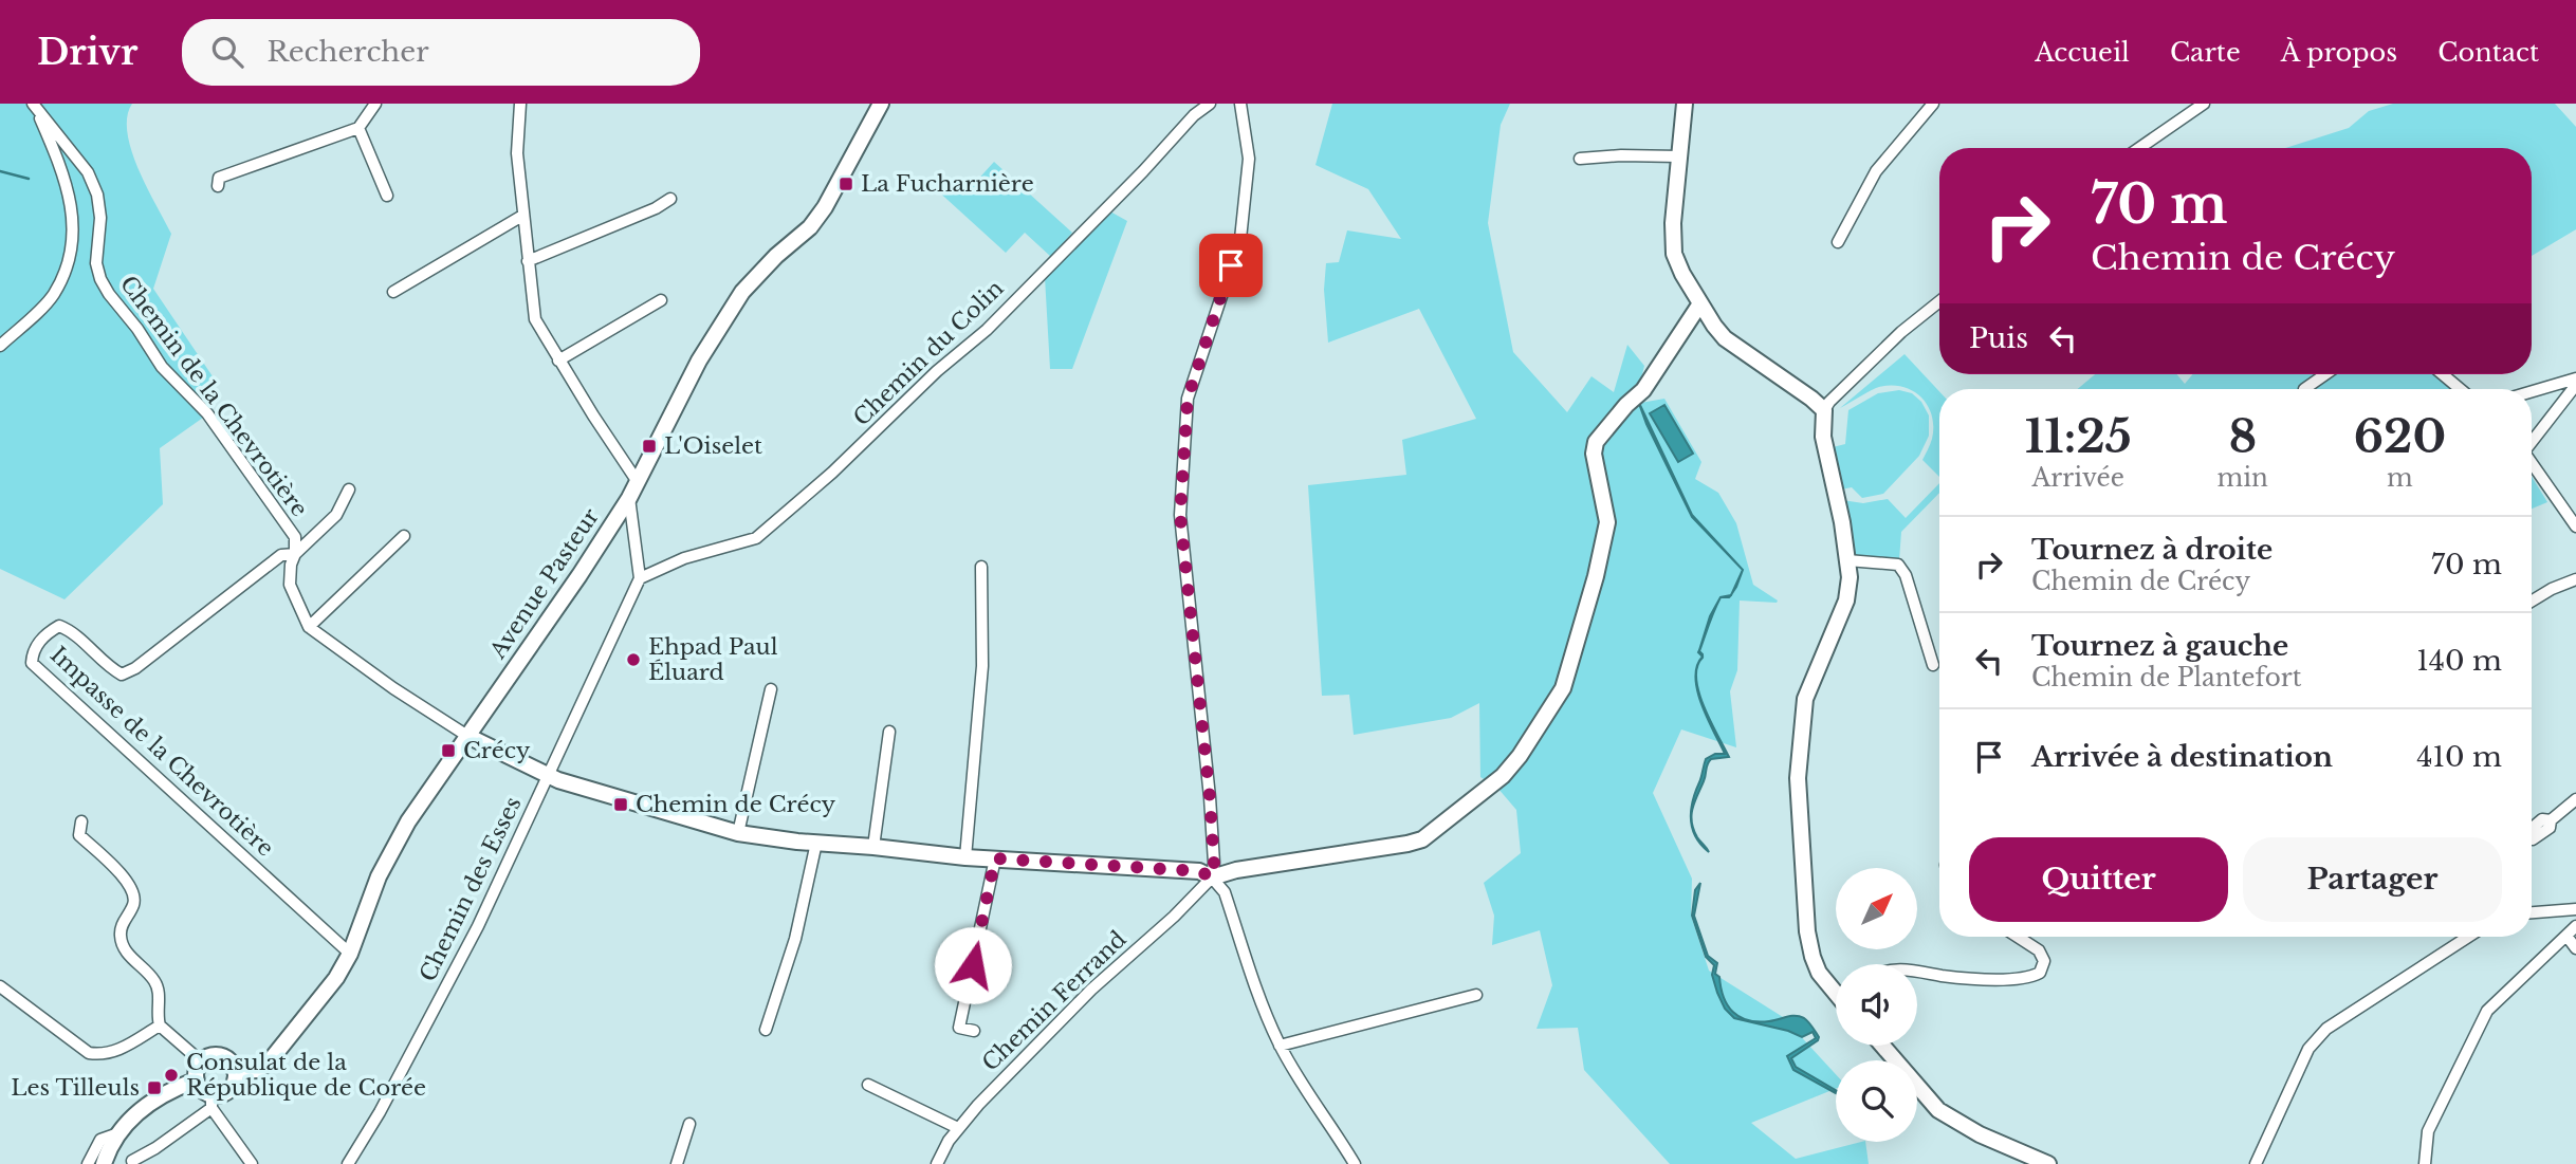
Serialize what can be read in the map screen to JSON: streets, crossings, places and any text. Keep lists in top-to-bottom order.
{
  "streets": {
    "street": [
      "Chemin du Colin",
      "Chemin de la Chevrotière",
      "Avenue Pasteur",
      "Impasse de la Chevrotière",
      "Chemin des Esses",
      "Chemin Ferrand"
    ]
  },
  "crossings": [
    ["Chemin du Colin", "Chemin des Esses"],
    ["Chemin de la Chevrotière", "Avenue Pasteur"],
    ["Chemin de la Chevrotière", "Impasse de la Chevrotière"],
    ["Avenue Pasteur", "Impasse de la Chevrotière"]
  ],
  "places": {
    "transit": [
      "La Fucharnière",
      "L'Oiselet",
      "Crécy",
      "Chemin de Crécy",
      "Les Tilleuls"
    ],
    "other": ["Ehpad Paul Éluard", "Consulat de la République de Corée"]
  },
  "north": "top right",
  "page": {
    "header": "Drivr",
    "search": "Rechercher",
    "nav": [
      "Accueil",
      "Carte",
      "À propos",
      "Contact"
    ],
    "turn": ["70 m", "Chemin de Crécy"],
    "then": "Puis",
    "eta": [
      "11:25",
      "Arrivée",
      "8",
      "min",
      "620",
      "m"
    ],
    "list": [
      {
        "name": "Tournez à droite",
        "note": "Chemin de Crécy",
        "value": "70 m"
      },
      {
        "name": "Tournez à gauche",
        "note": "Chemin de Plantefort",
        "value": "140 m"
      },
      {
        "name": "Arrivée à destination",
        "value": "410 m"
      }
    ],
    "buttons": ["Quitter", "Partager"]
  }
}
